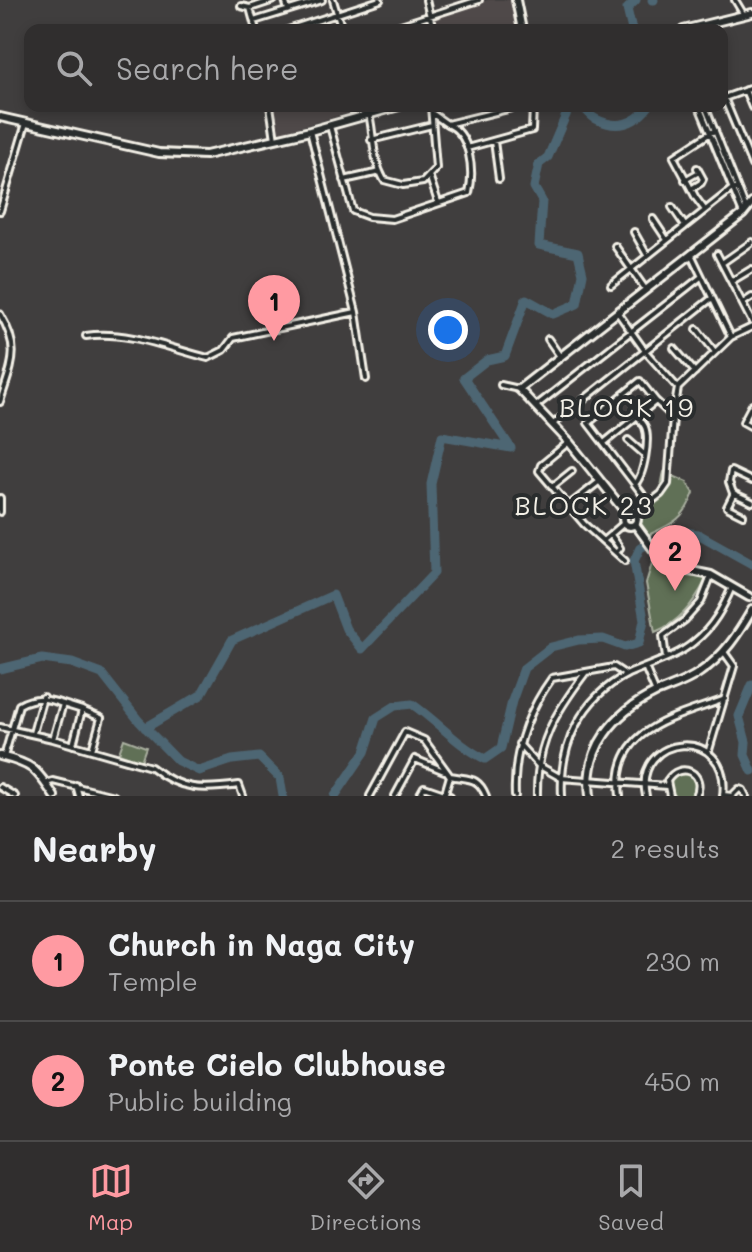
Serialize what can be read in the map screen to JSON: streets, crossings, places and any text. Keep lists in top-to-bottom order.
{
  "districts": ["BLOCK 19", "BLOCK 23"],
  "page": {
    "search": "Search here",
    "pins": ["1", "2"],
    "heading": ["Nearby", "2 results"],
    "list": [
      {
        "mark": "1",
        "name": "Church in Naga City",
        "note": "Temple",
        "value": "230 m"
      },
      {
        "mark": "2",
        "name": "Ponte Cielo Clubhouse",
        "note": "Public building",
        "value": "450 m"
      }
    ],
    "nav": ["Map", "Directions", "Saved"]
  }
}
